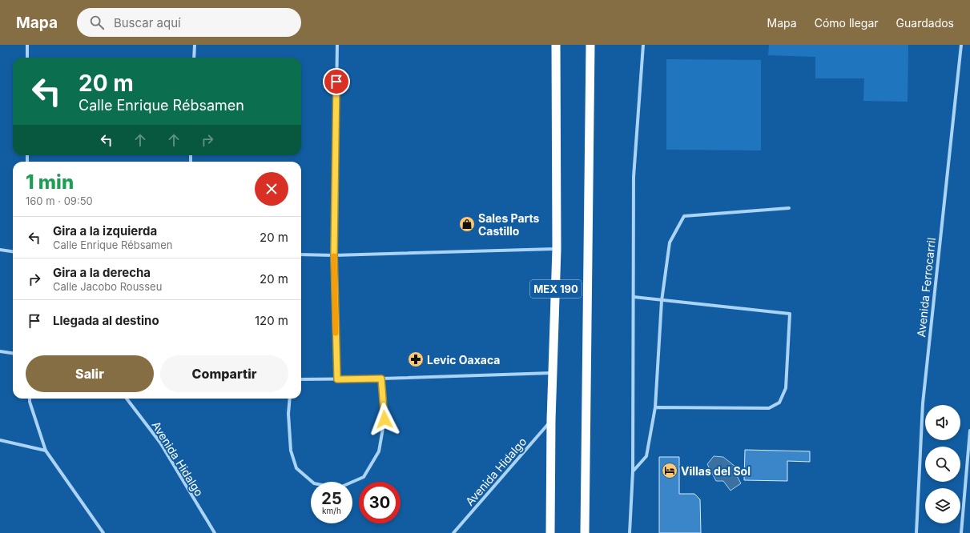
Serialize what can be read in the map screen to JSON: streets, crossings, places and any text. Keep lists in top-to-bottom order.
{
  "streets": {
    "highway": ["MEX 190"],
    "street": ["Avenida Ferrocarril", "Avenida Hidalgo"]
  },
  "crossings": [
    ["MEX 190", "Avenida Hidalgo"]
  ],
  "places": {
    "shop": ["Sales Parts Castillo"],
    "pharmacy": ["Levic Oaxaca"],
    "hotel": ["Villas del Sol"]
  },
  "page": {
    "header": "Mapa",
    "search": "Buscar aquí",
    "nav": ["Mapa", "Cómo llegar", "Guardados"],
    "turn": ["20 m", "Calle Enrique Rébsamen"],
    "heading": ["1 min", "160 m · 09:50"],
    "list": [
      {
        "name": "Gira a la izquierda",
        "note": "Calle Enrique Rébsamen",
        "value": "20 m"
      },
      {
        "name": "Gira a la derecha",
        "note": "Calle Jacobo Rousseu",
        "value": "20 m"
      },
      {
        "name": "Llegada al destino",
        "value": "120 m"
      }
    ],
    "buttons": ["Salir", "Compartir"],
    "speed": "25 km/h",
    "limit": "30"
  }
}
